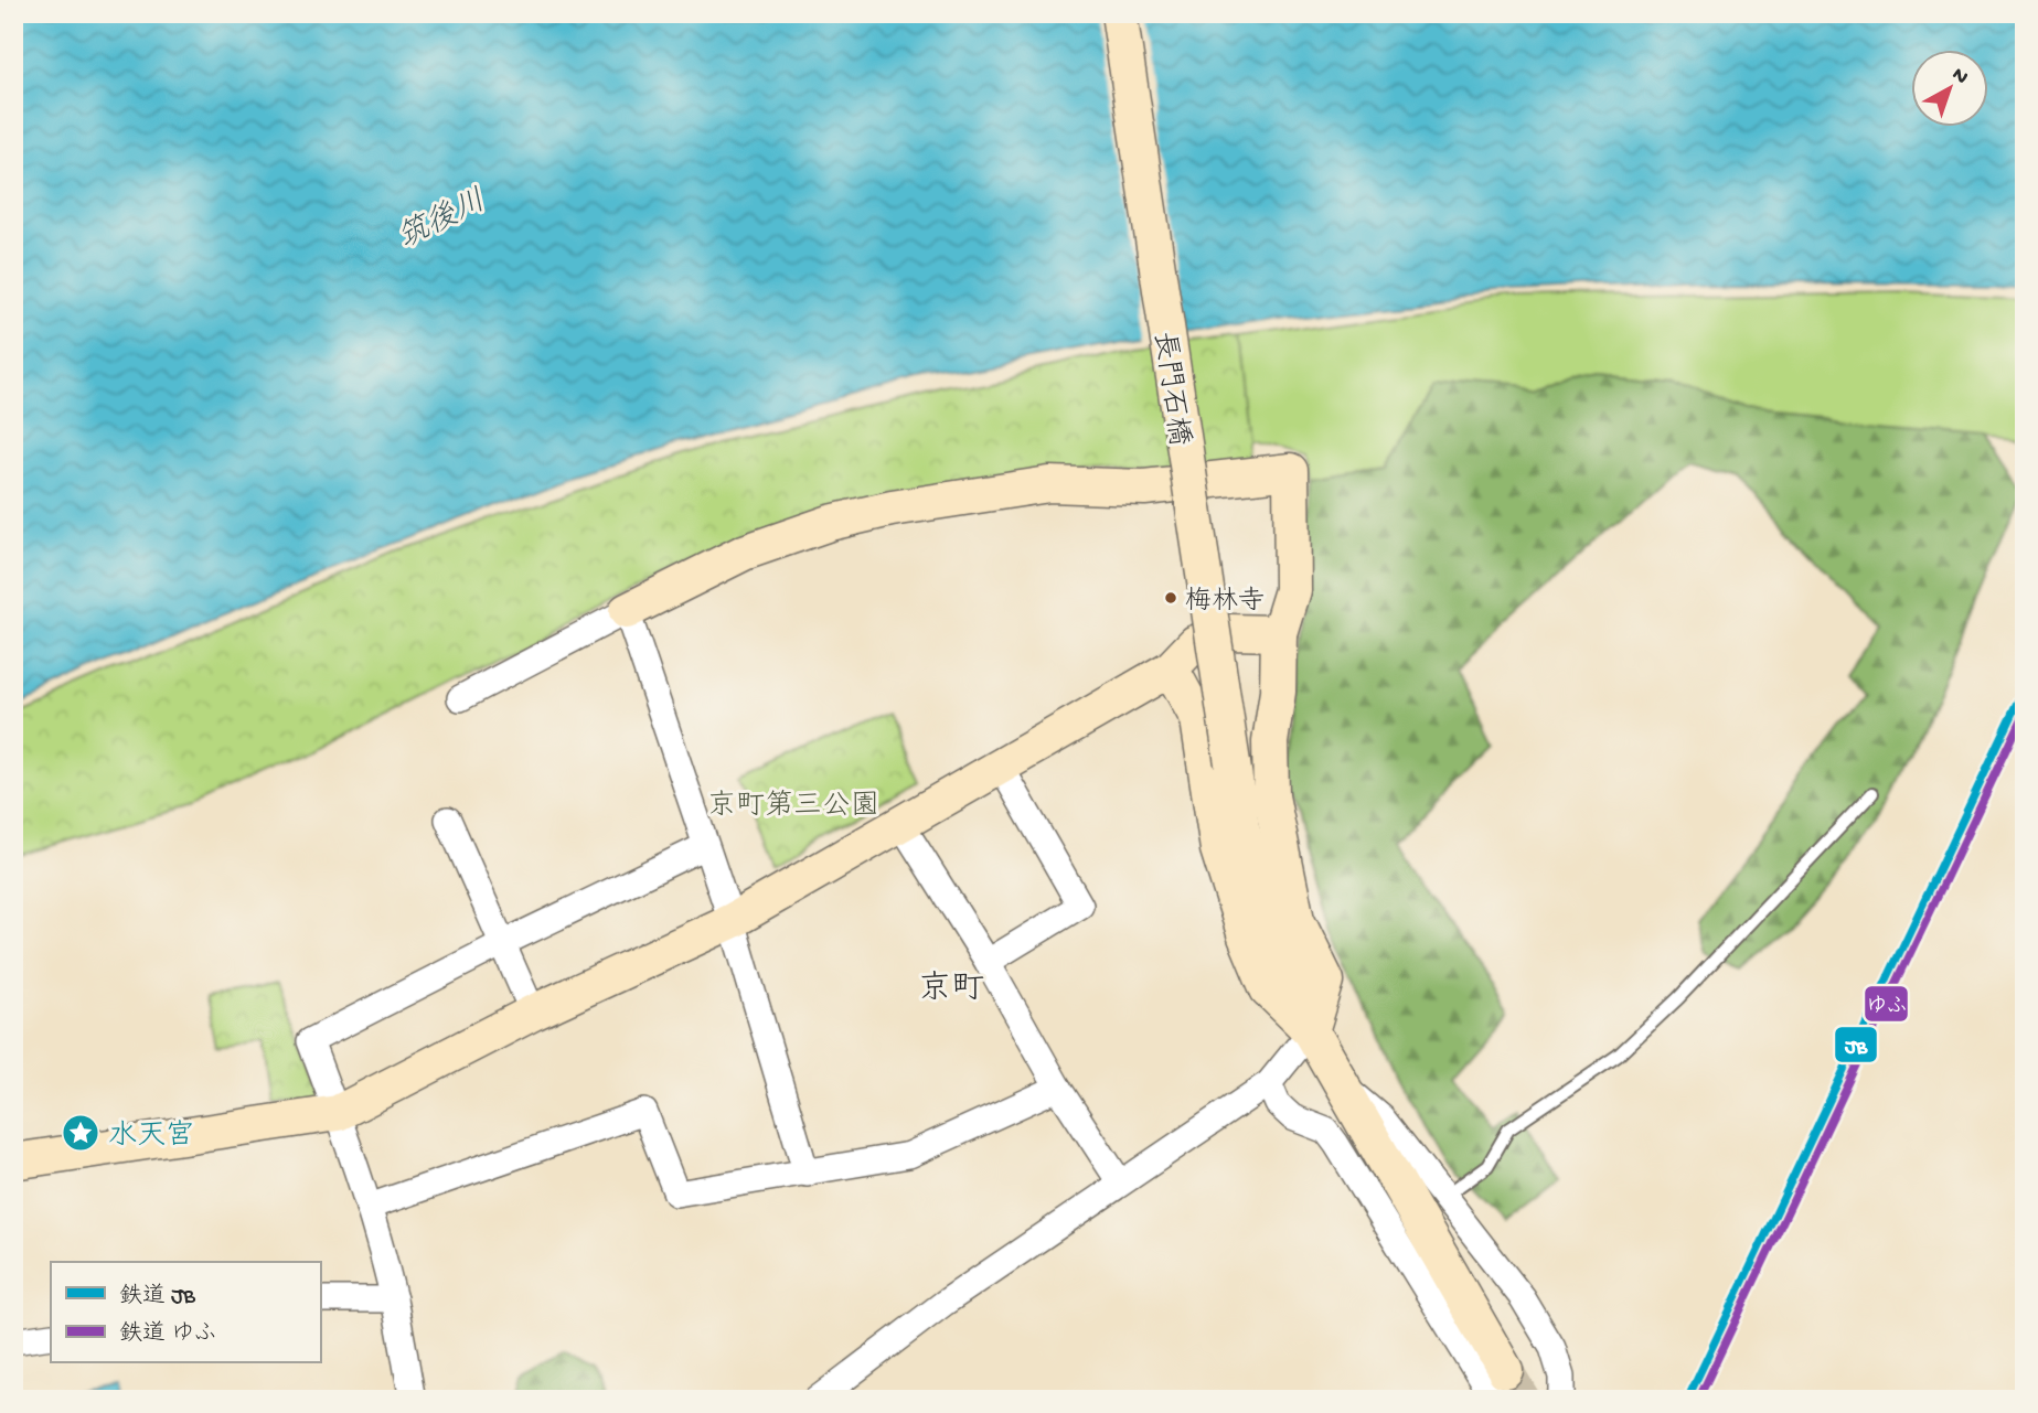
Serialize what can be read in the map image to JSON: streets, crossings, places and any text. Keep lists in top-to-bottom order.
{
  "streets": {
    "street": ["長門石橋"]
  },
  "districts": ["京町"],
  "water": ["筑後川"],
  "parks": ["京町第三公園"],
  "places": {
    "other": ["梅林寺"],
    "place": ["水天宮"]
  },
  "lines": ["rail line JB", "rail line ゆふ"],
  "legend": ["鉄道 JB", "鉄道 ゆふ"],
  "north": "top right"
}
